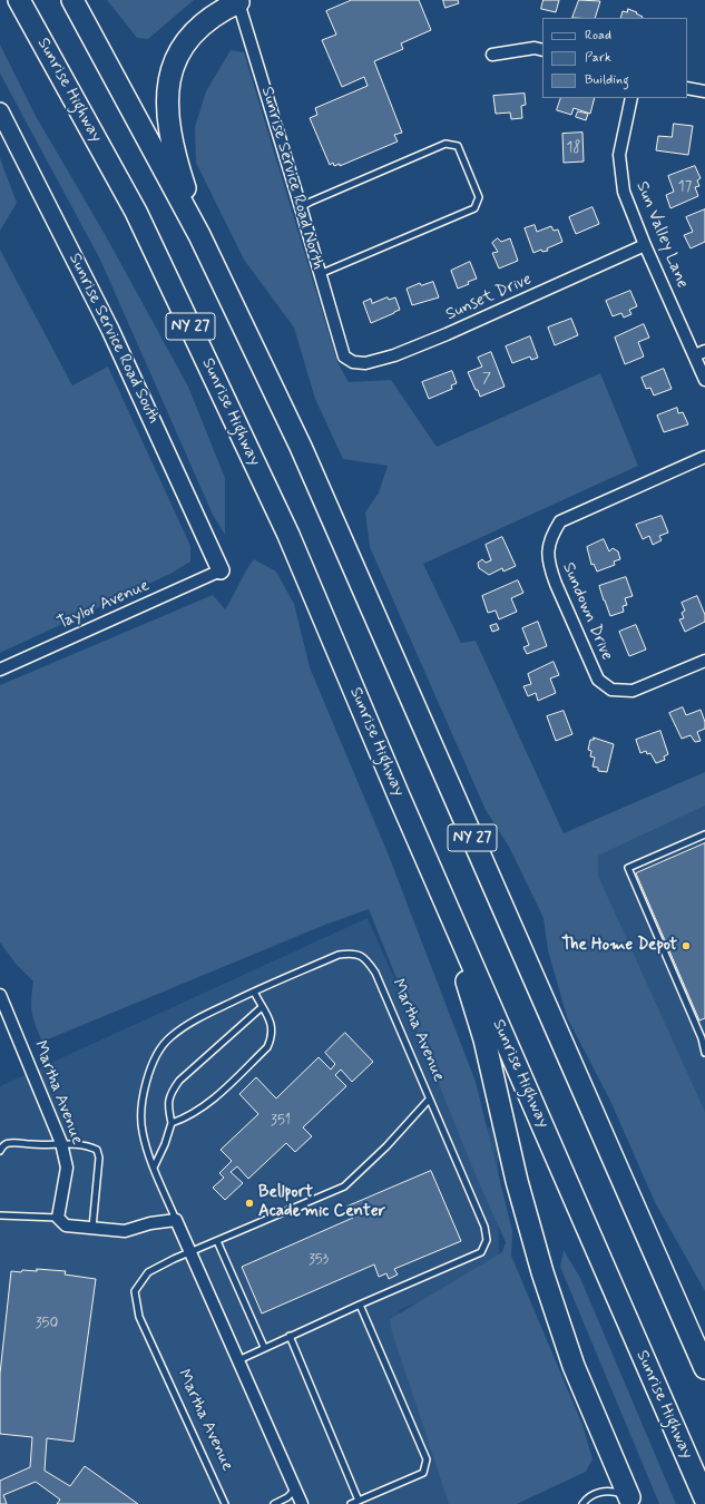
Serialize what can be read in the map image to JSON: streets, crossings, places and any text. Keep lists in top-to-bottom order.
{
  "streets": {
    "highway": ["Sunrise Highway", "NY 27"],
    "street": [
      "Sunrise Service Road North",
      "Sun Valley Lane",
      "Sunset Drive",
      "Sunrise Service Road South",
      "Taylor Avenue",
      "Sundown Drive",
      "Martha Avenue"
    ]
  },
  "crossings": [
    ["Sunrise Service Road North", "Sunset Drive"],
    ["Sun Valley Lane", "Sunset Drive"],
    ["Sunrise Service Road South", "Taylor Avenue"]
  ],
  "places": ["The Home Depot", "Bellport Academic Center"],
  "house_numbers": [
    "18",
    "17",
    "7",
    "351",
    "353",
    "350"
  ],
  "legend": ["Road", "Park", "Building"]
}
